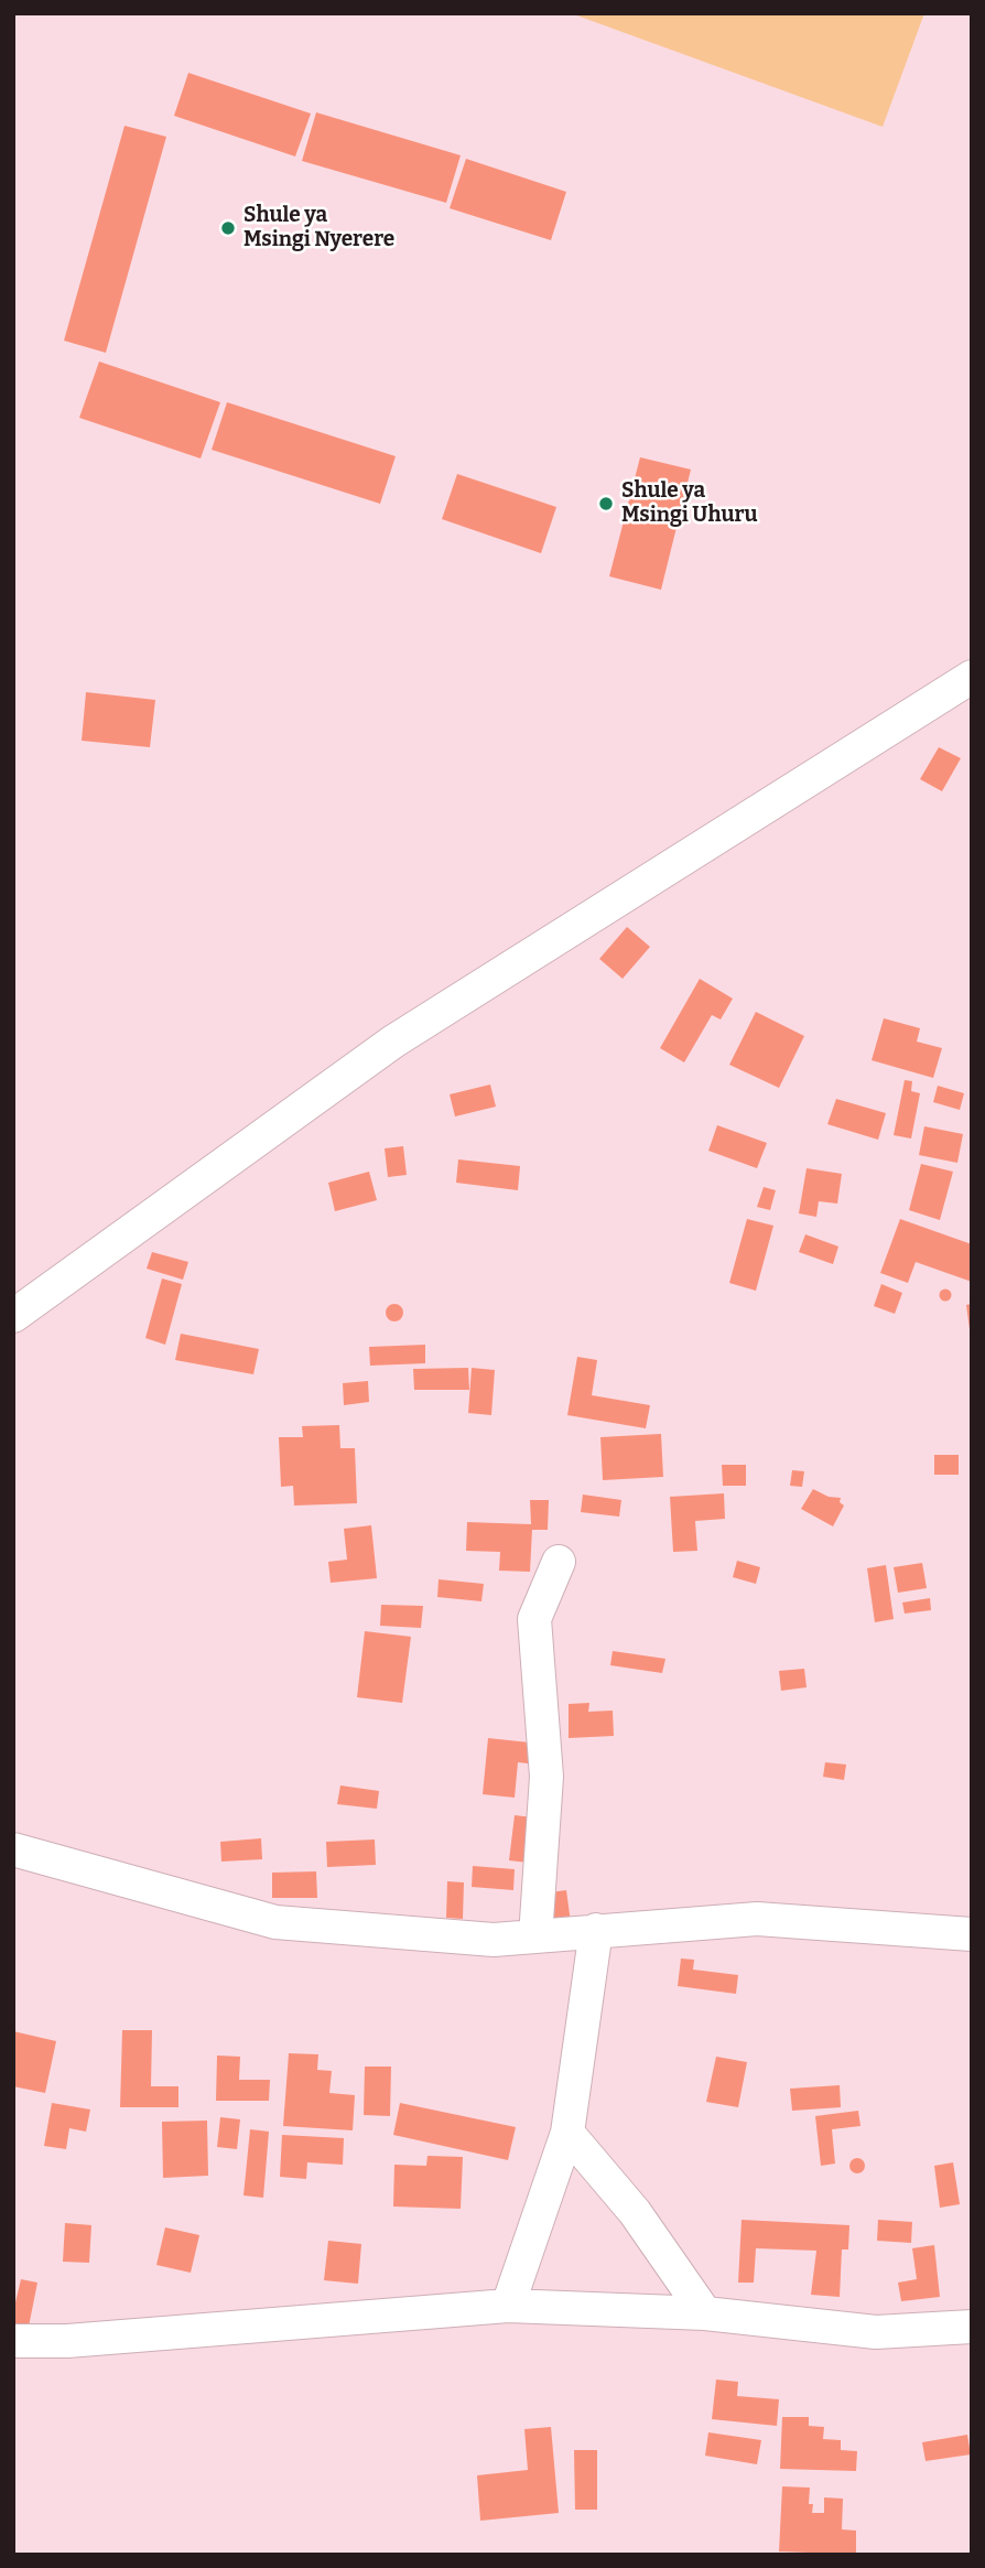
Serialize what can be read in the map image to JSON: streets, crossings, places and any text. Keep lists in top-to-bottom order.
{
  "places": ["Shule ya Msingi Nyerere", "Shule ya Msingi Uhuru"]
}
